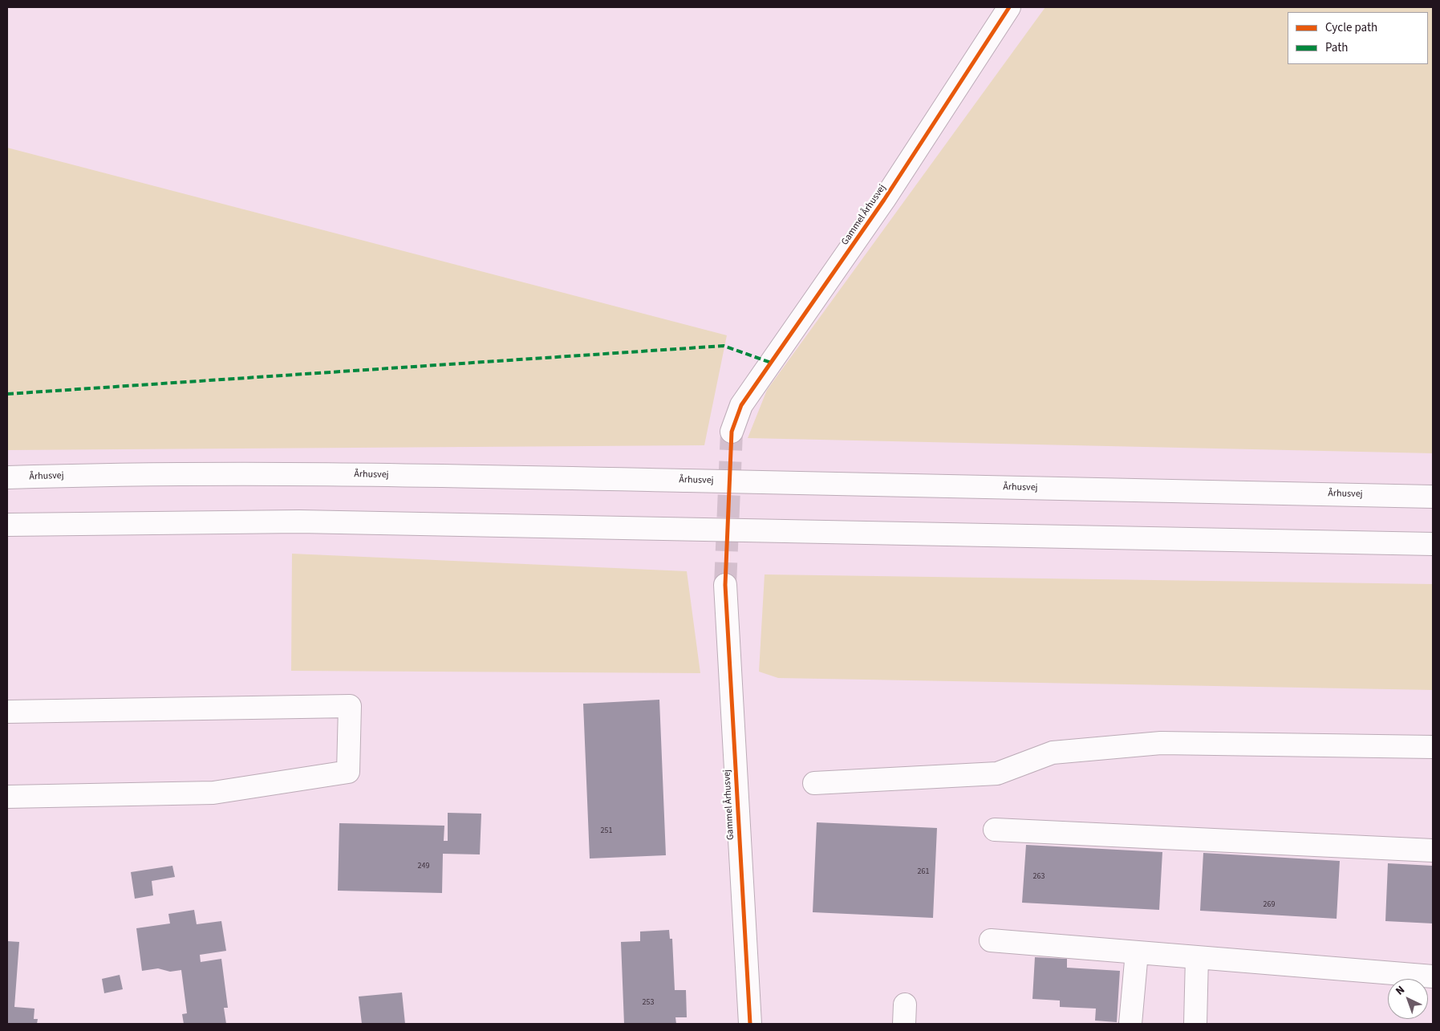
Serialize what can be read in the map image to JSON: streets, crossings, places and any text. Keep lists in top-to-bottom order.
{
  "streets": {
    "main road": ["Gammel Århusvej", "Århusvej"]
  },
  "house_numbers": [
    "251",
    "249",
    "261",
    "263",
    "269",
    "253"
  ],
  "legend": ["Cycle path", "Path"],
  "north": "top left"
}
